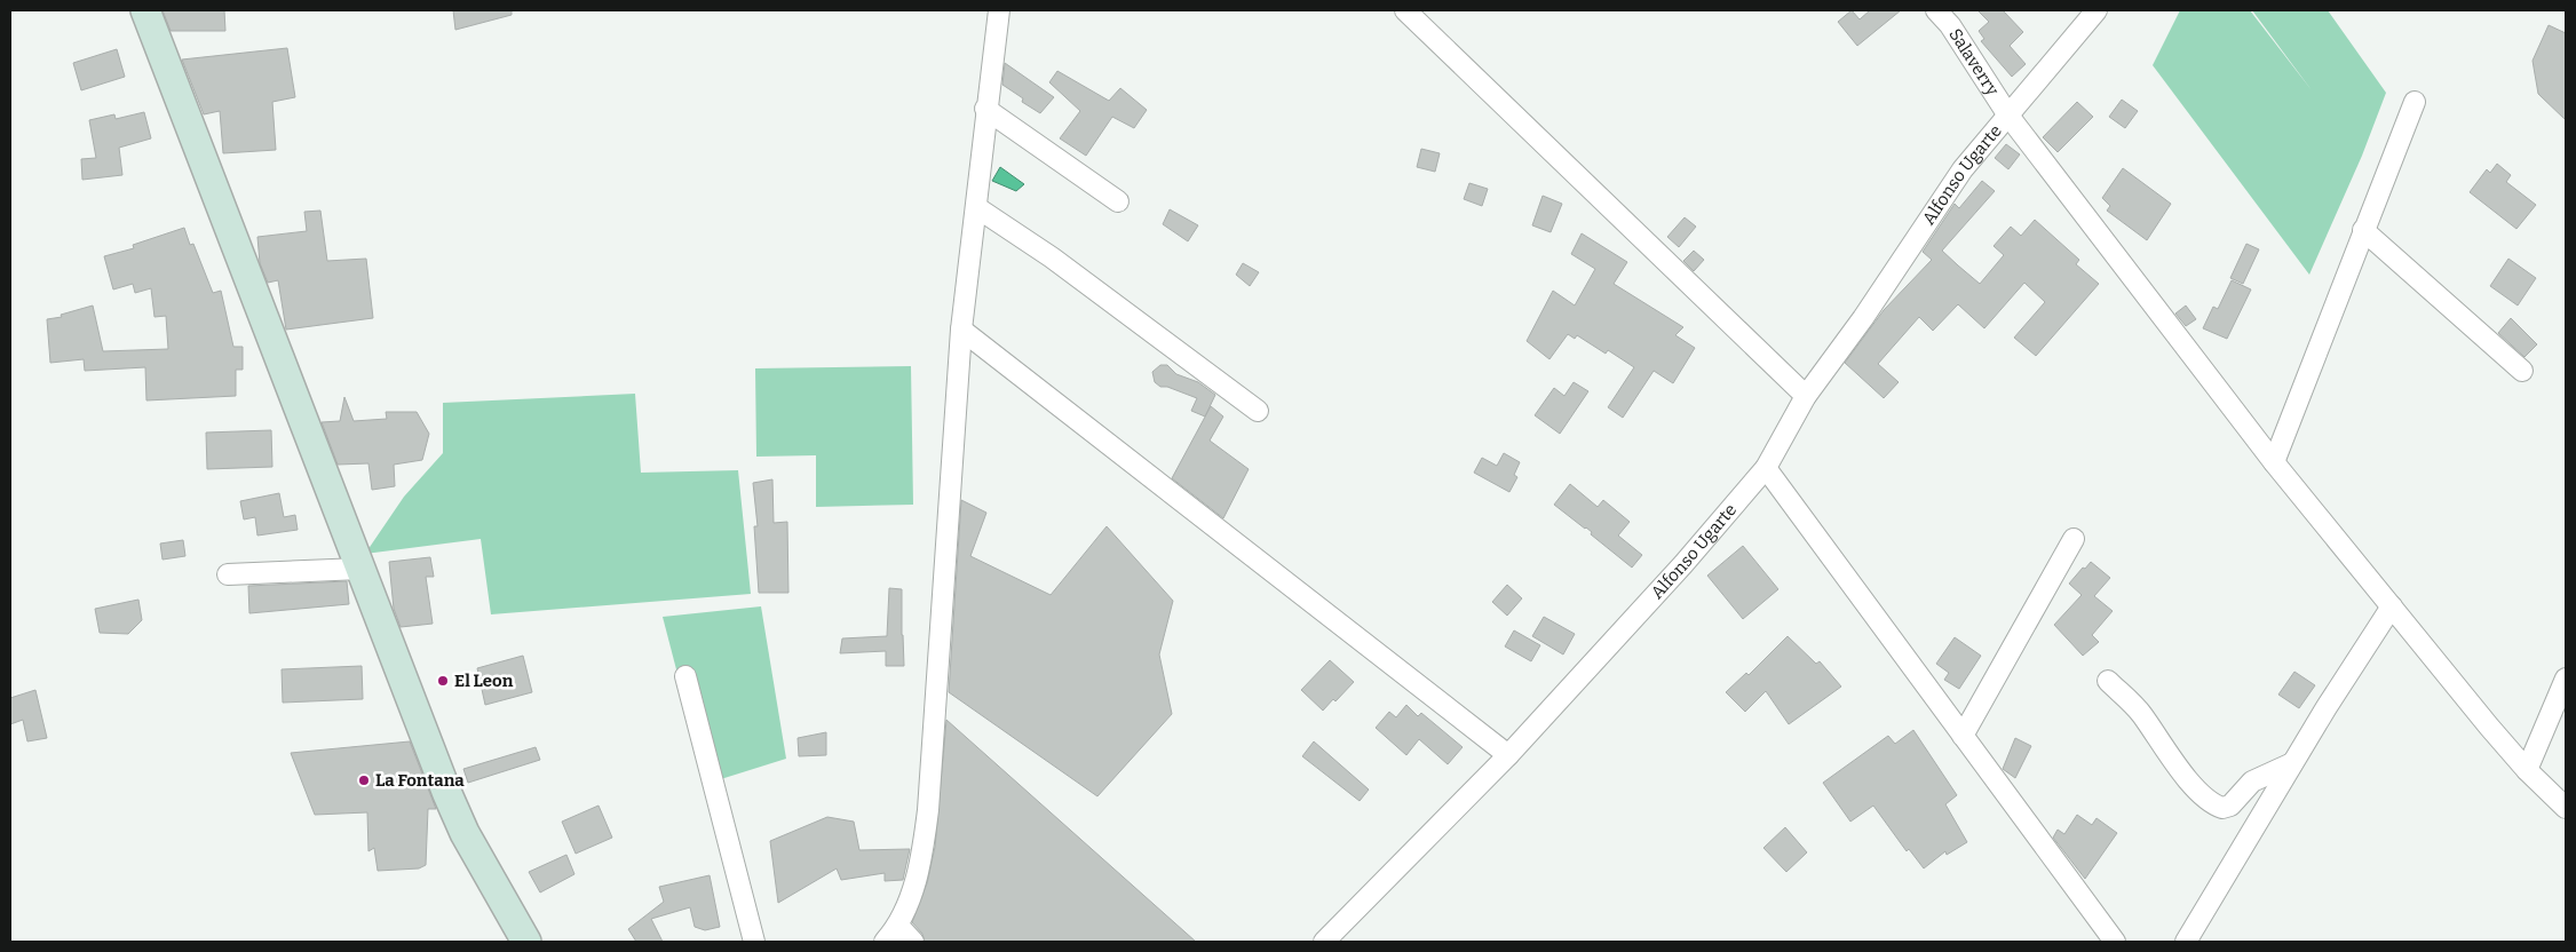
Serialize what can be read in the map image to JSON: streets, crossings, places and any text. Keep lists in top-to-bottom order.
{
  "streets": {
    "street": ["Salaverry", "Alfonso Ugarte"]
  },
  "crossings": [
    ["Salaverry", "Alfonso Ugarte"]
  ],
  "places": ["El Leon", "La Fontana"]
}
